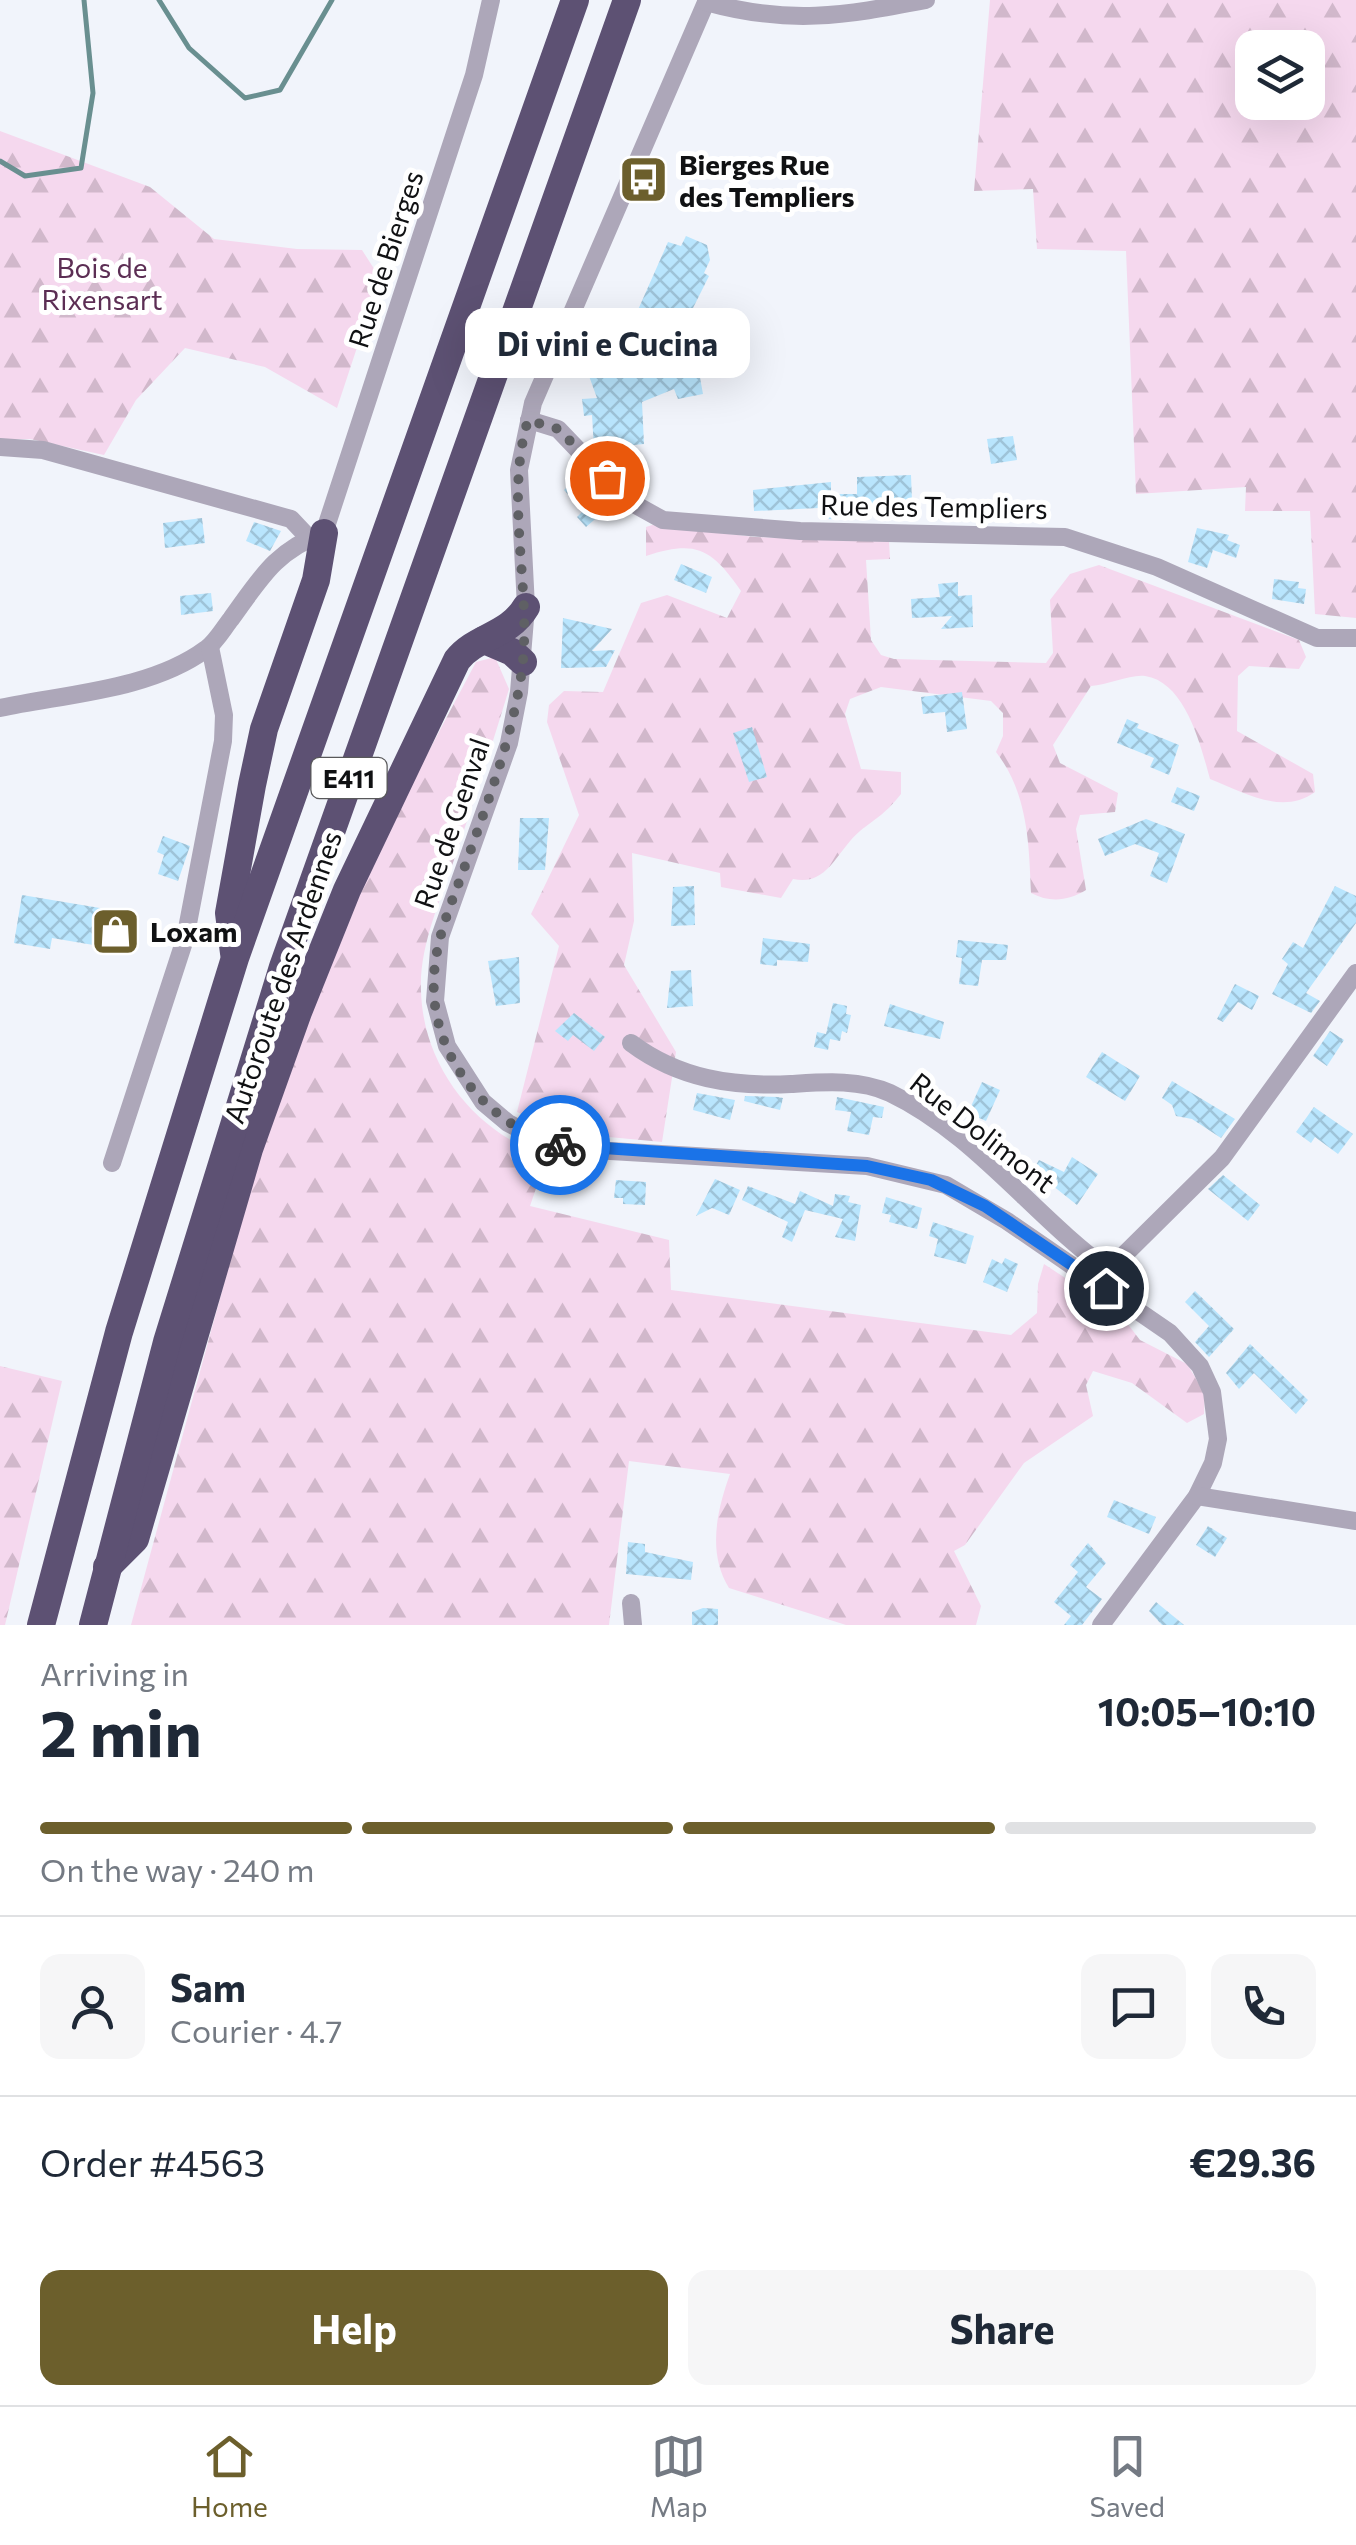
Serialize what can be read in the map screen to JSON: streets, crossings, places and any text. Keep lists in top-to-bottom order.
{
  "streets": {
    "highway": ["E411", "Autoroute des Ardennes"],
    "street": [
      "Rue de Bierges",
      "Rue des Templiers",
      "Rue de Genval",
      "Rue Dolimont"
    ]
  },
  "crossings": [
    ["Rue des Templiers", "Rue de Genval"],
    ["Rue de Genval", "Rue Dolimont"]
  ],
  "parks": ["Bois de Rixensart"],
  "places": {
    "bus stop": ["Bierges Rue des Templiers"],
    "other": ["Di vini e Cucina"],
    "shop": ["Loxam"]
  },
  "page": {
    "bubble": "Di vini e Cucina",
    "heading": ["2 min", "Arriving in", "10:05–10:10"],
    "panel": [
      "Sam",
      "Courier · 4.7",
      "Order #4563",
      "€29.36"
    ],
    "bar": "On the way · 240 m",
    "buttons": ["Help", "Share"],
    "tabs": ["Home", "Map", "Saved"]
  }
}
